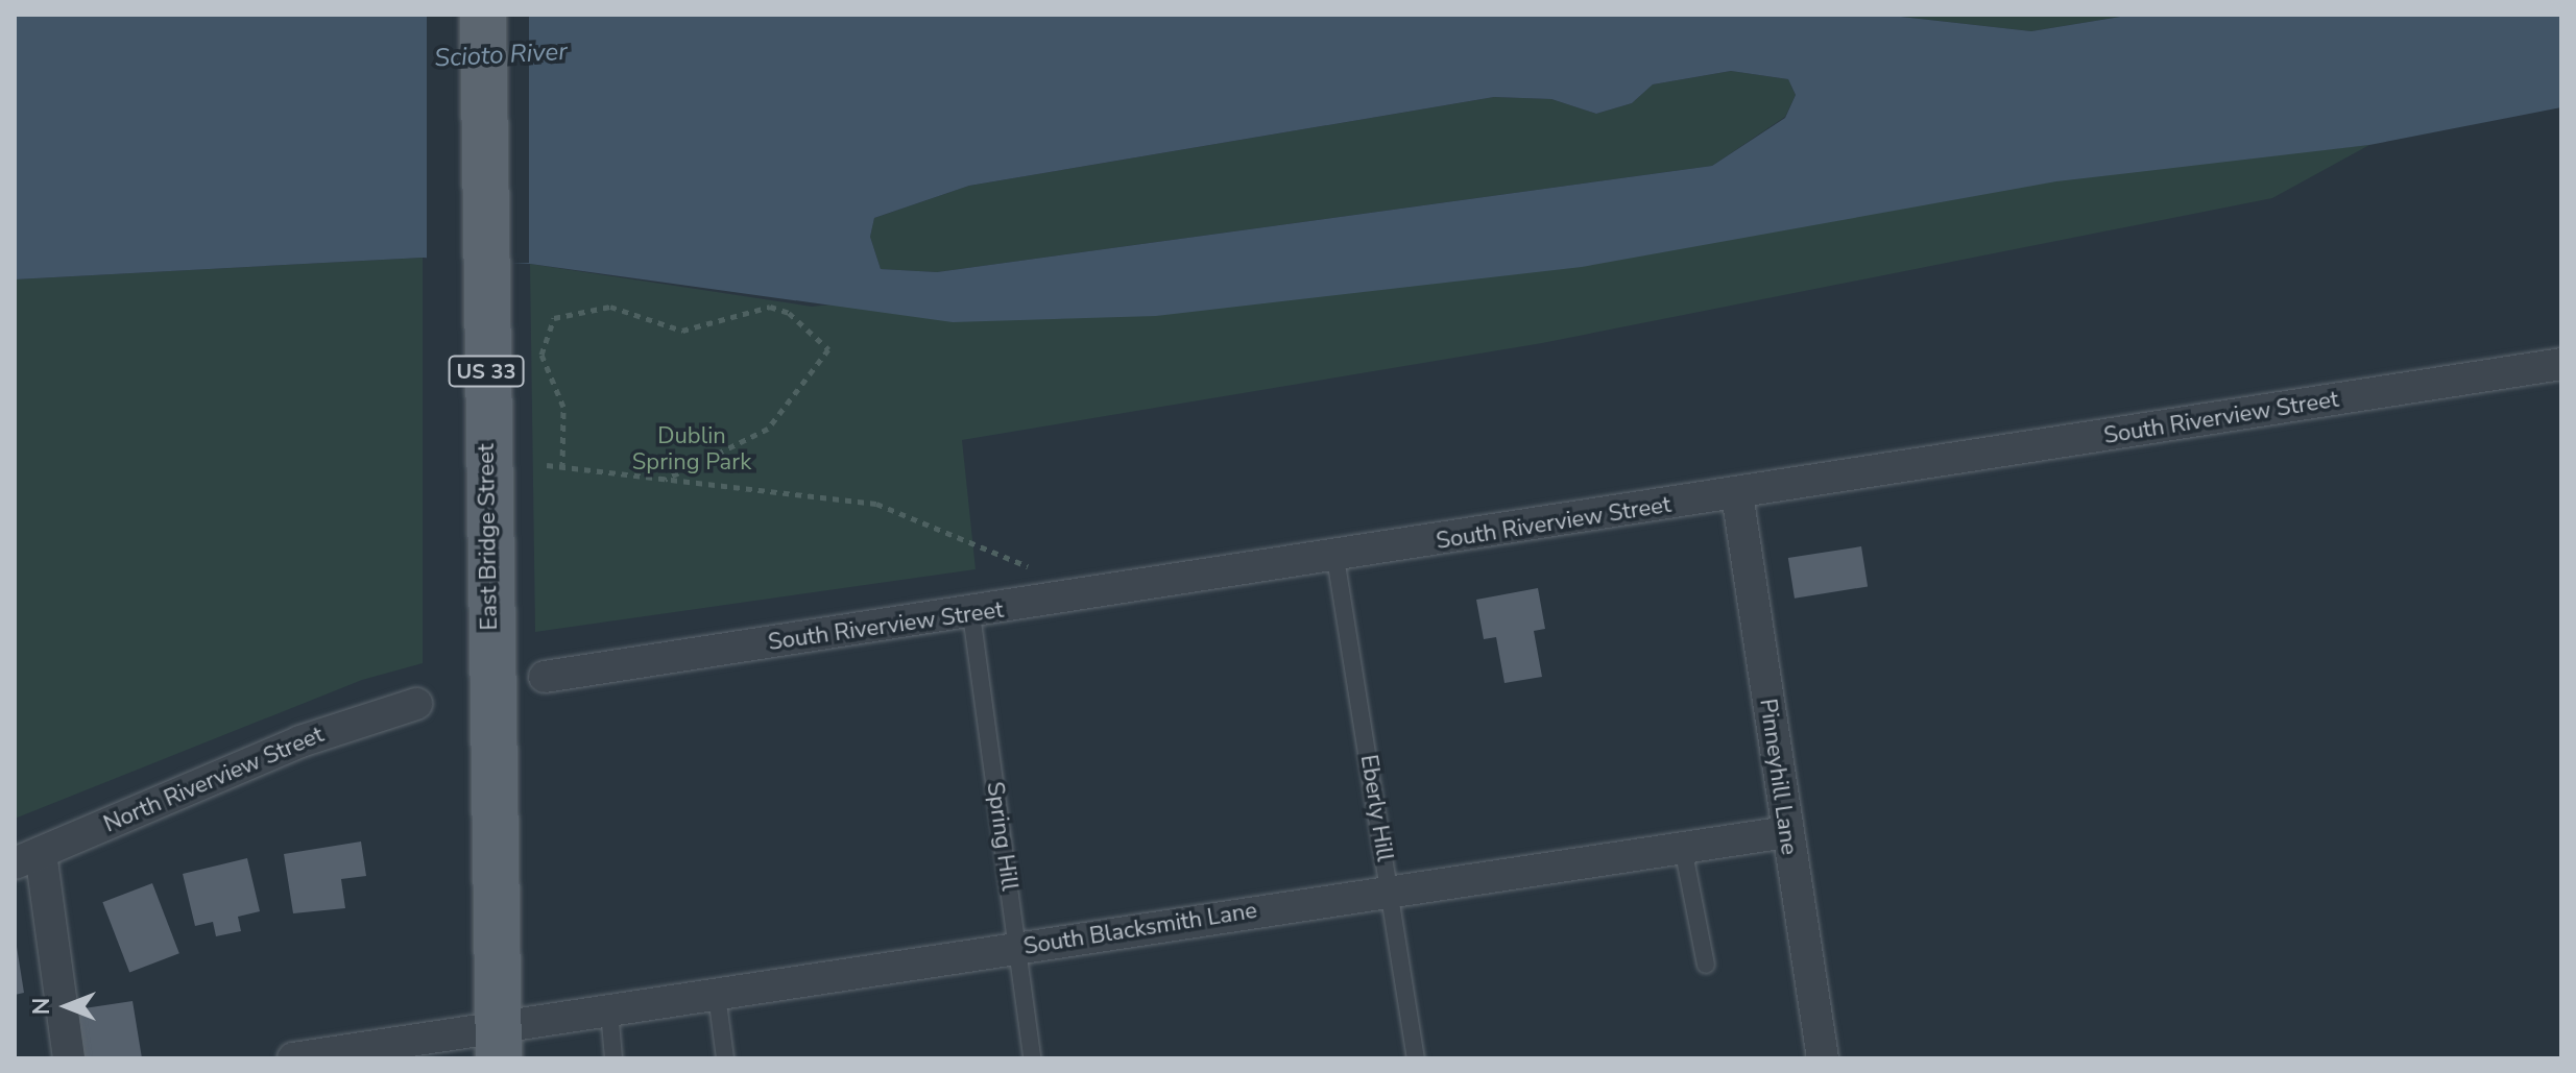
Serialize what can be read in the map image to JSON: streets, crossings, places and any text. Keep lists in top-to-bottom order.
{
  "streets": {
    "main road": ["US 33", "East Bridge Street"],
    "street": [
      "South Riverview Street",
      "Pinneyhill Lane",
      "North Riverview Street",
      "South Blacksmith Lane"
    ],
    "lane": ["Eberly Hill", "Spring Hill"]
  },
  "crossings": [
    ["South Riverview Street", "Pinneyhill Lane"],
    ["South Riverview Street", "Eberly Hill"],
    ["South Riverview Street", "Spring Hill"],
    ["East Bridge Street", "South Blacksmith Lane"],
    ["Pinneyhill Lane", "South Blacksmith Lane"],
    ["Eberly Hill", "South Blacksmith Lane"],
    ["Spring Hill", "South Blacksmith Lane"]
  ],
  "water": ["Scioto River"],
  "parks": ["Dublin Spring Park"],
  "north": "left"
}
